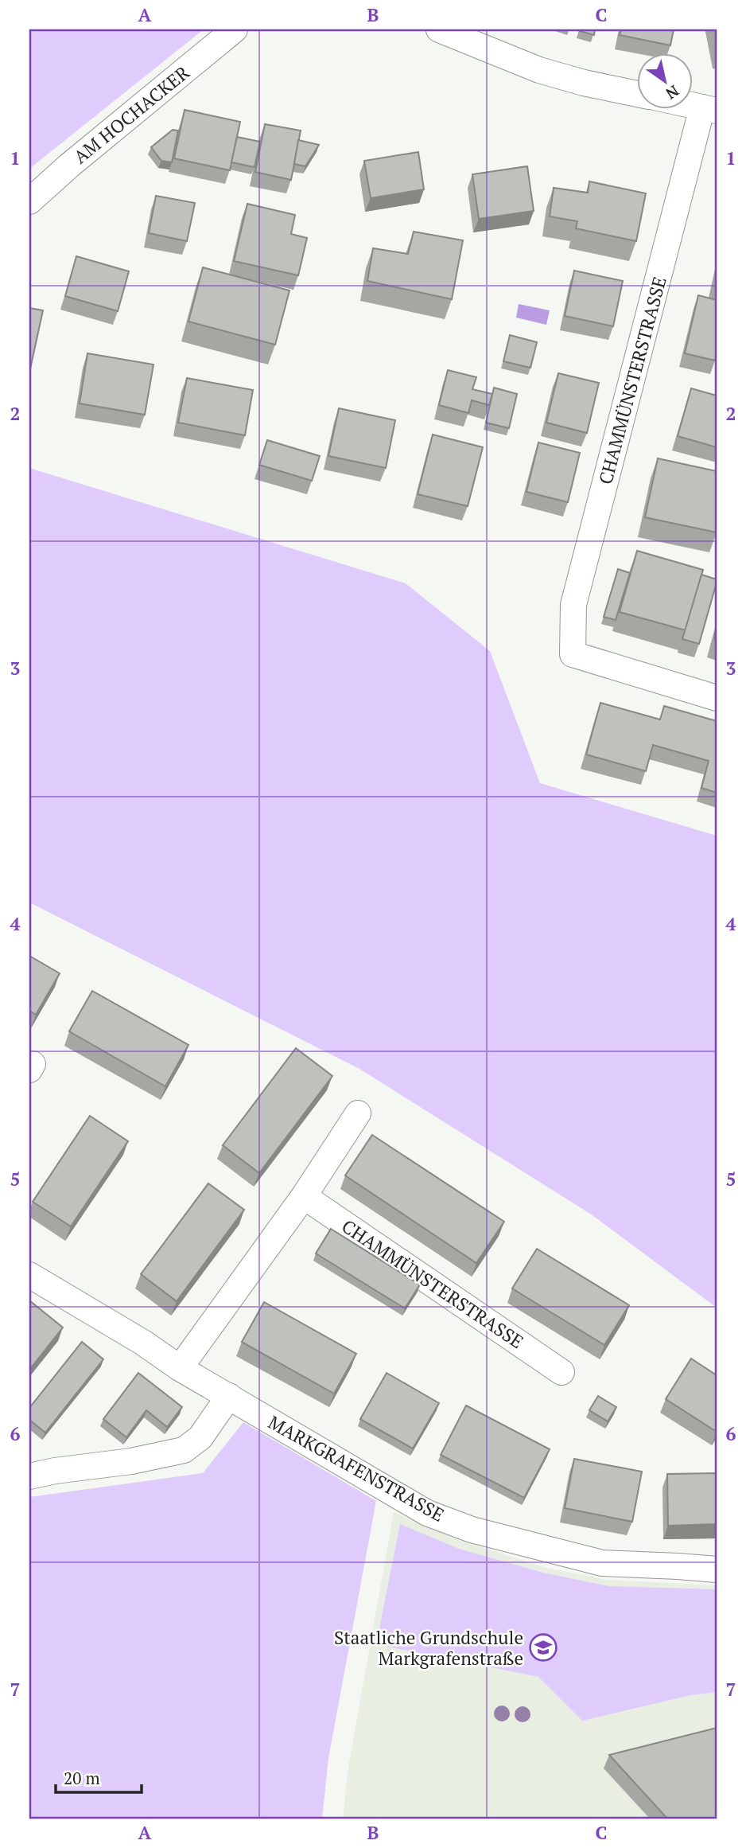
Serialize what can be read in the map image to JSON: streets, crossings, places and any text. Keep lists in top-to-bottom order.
{
  "streets": {
    "street": ["AM HOCHACKER", "CHAMMÜNSTERSTRASSE", "MARKGRAFENSTRASSE"]
  },
  "places": {
    "school or university": ["Staatliche Grundschule Markgrafenstraße"]
  },
  "scale_bar": "20 m",
  "north": "bottom right",
  "grid": {
    "columns": ["A", "B", "C"],
    "rows": [
      "1",
      "2",
      "3",
      "4",
      "5",
      "6",
      "7"
    ]
  }
}
